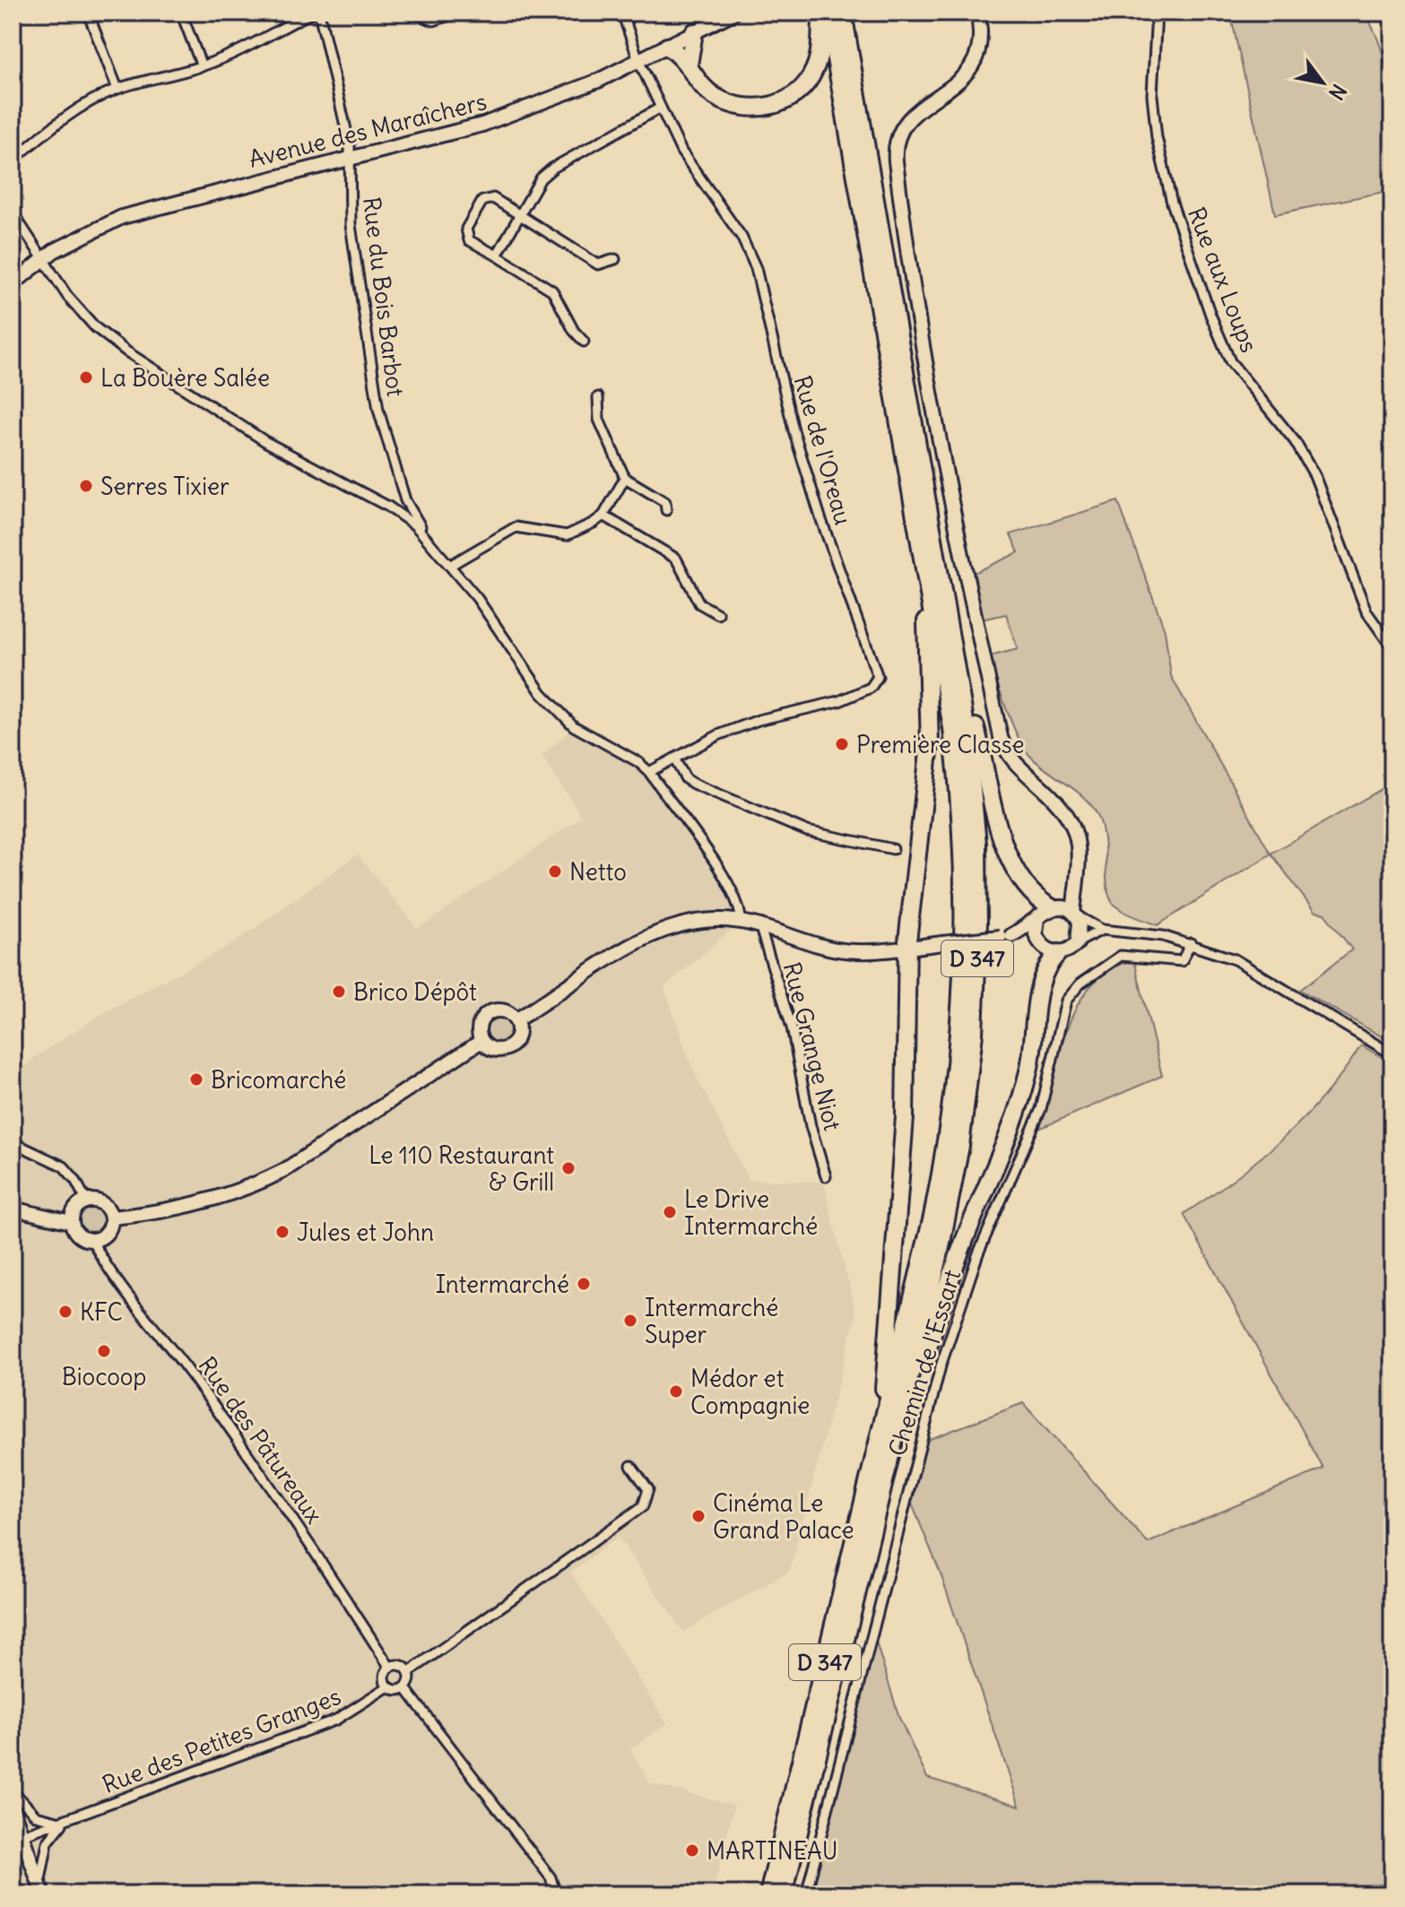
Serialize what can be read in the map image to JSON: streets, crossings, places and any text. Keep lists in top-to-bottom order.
{
  "streets": {
    "highway": ["D 347"],
    "street": [
      "Avenue des Maraîchers",
      "Rue aux Loups",
      "Rue du Bois Barbot",
      "Rue de l'Oreau",
      "Rue Grange Niot",
      "Chemin de l'Essart",
      "Rue des Pâtureaux",
      "Rue des Petites Granges"
    ]
  },
  "crossings": [
    ["Avenue des Maraîchers", "Rue du Bois Barbot"],
    ["Avenue des Maraîchers", "Rue de l'Oreau"],
    ["Rue des Pâtureaux", "Rue des Petites Granges"]
  ],
  "places": [
    "La Bouère Salée",
    "Serres Tixier",
    "Première Classe",
    "Netto",
    "Brico Dépôt",
    "Bricomarché",
    "Le 110 Restaurant & Grill",
    "Le Drive Intermarché",
    "Jules et John",
    "Intermarché",
    "KFC",
    "Intermarché Super",
    "Biocoop",
    "Médor et Compagnie",
    "Cinéma Le Grand Palace",
    "MARTINEAU"
  ],
  "north": "bottom right"
}
